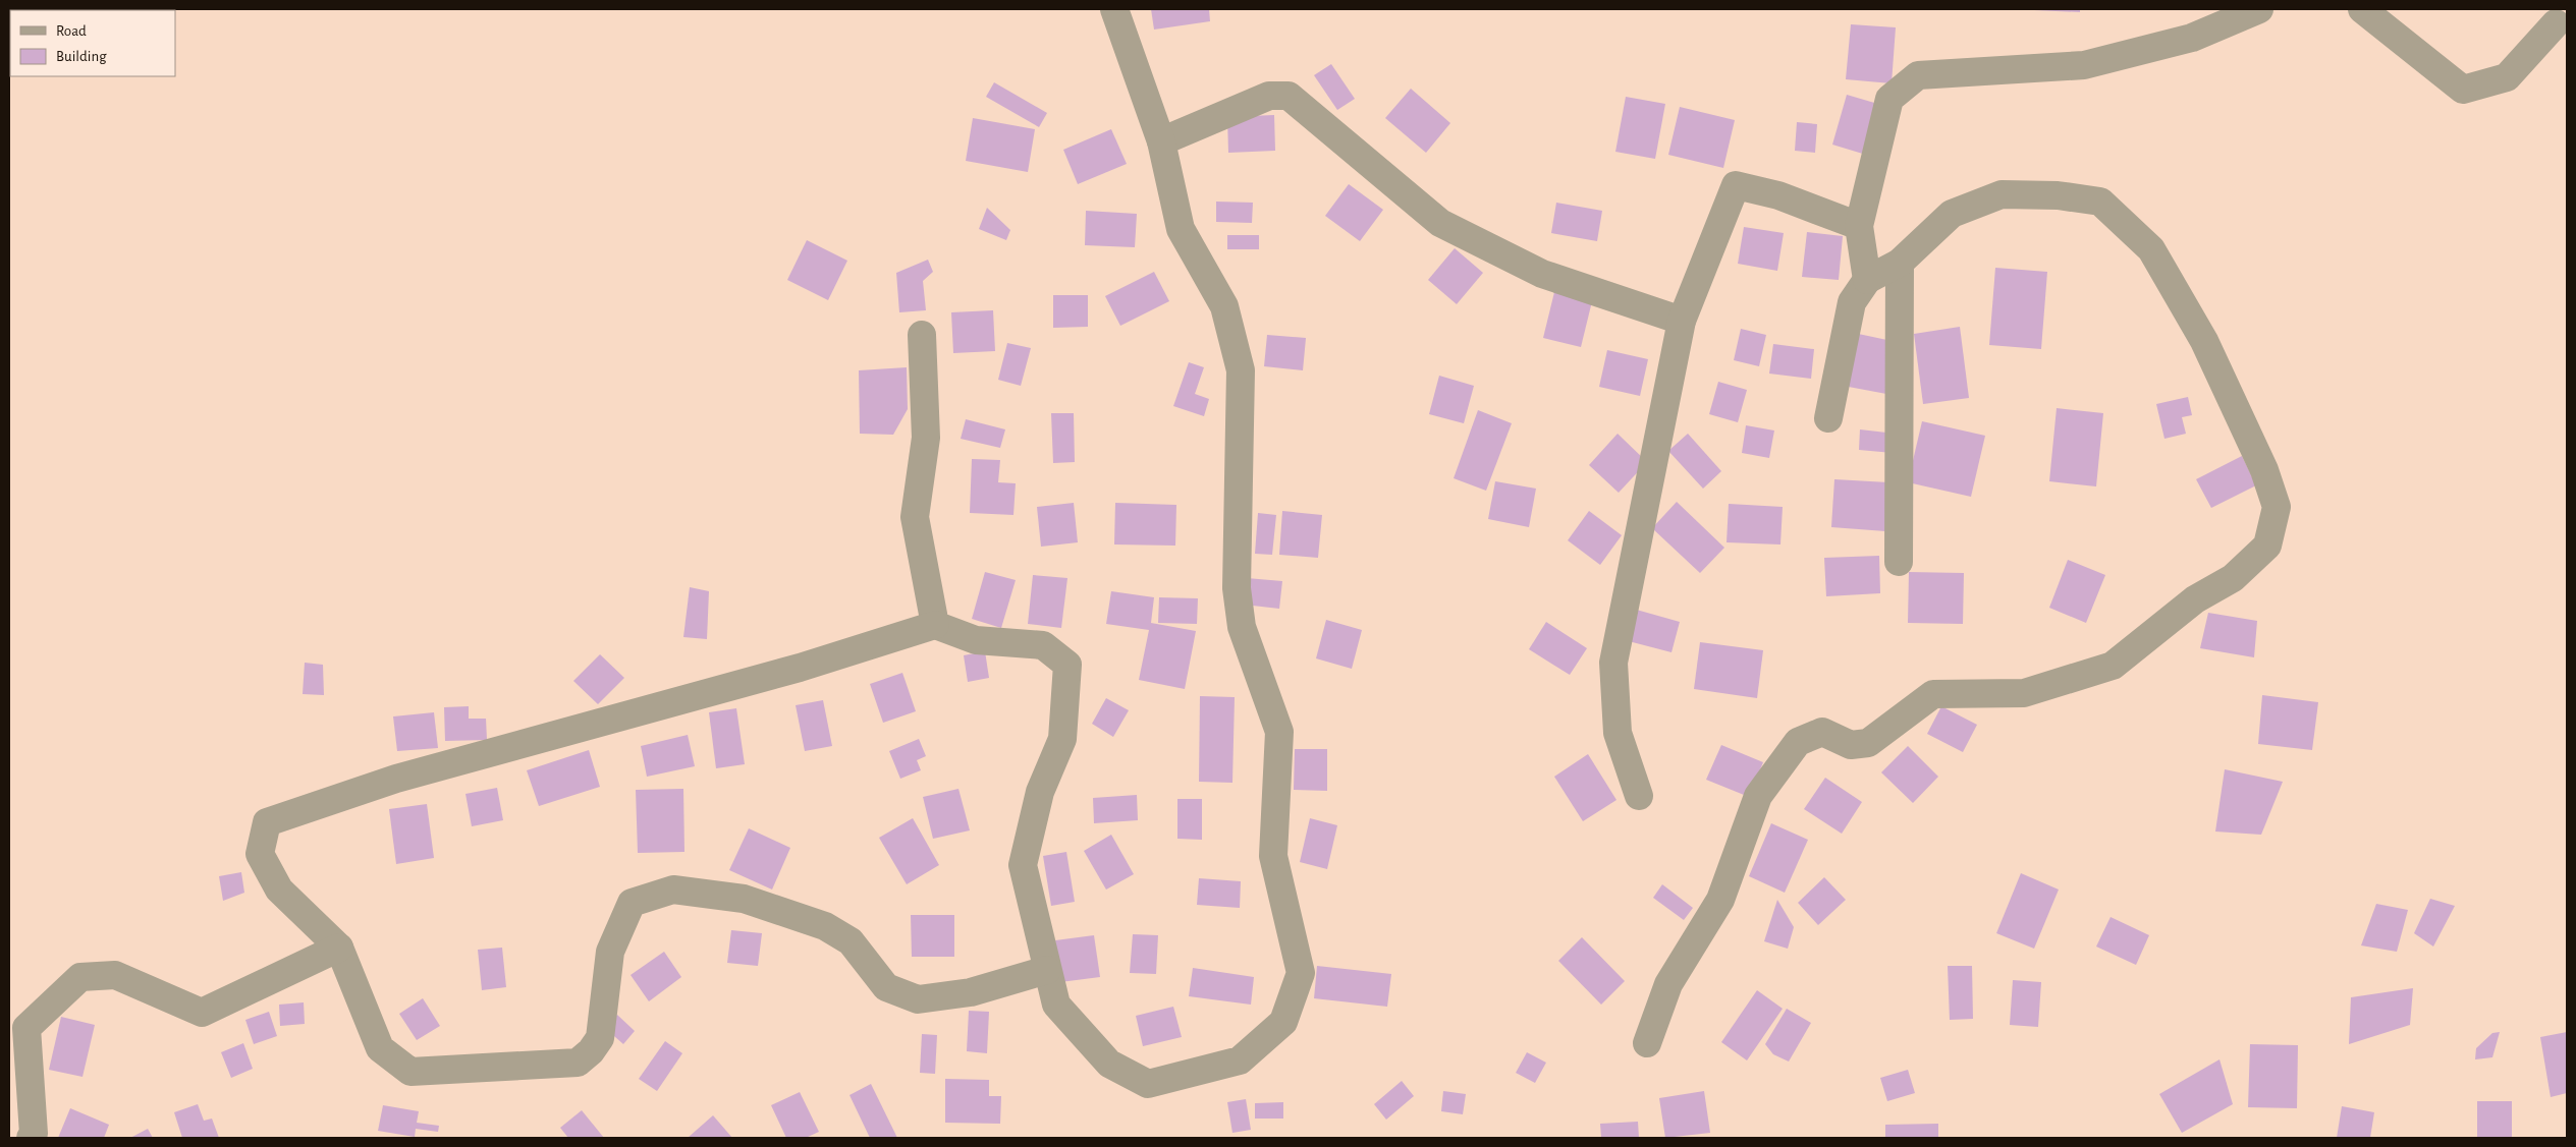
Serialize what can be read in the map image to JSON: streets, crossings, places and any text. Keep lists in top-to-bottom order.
{
  "legend": ["Road", "Building"]
}
